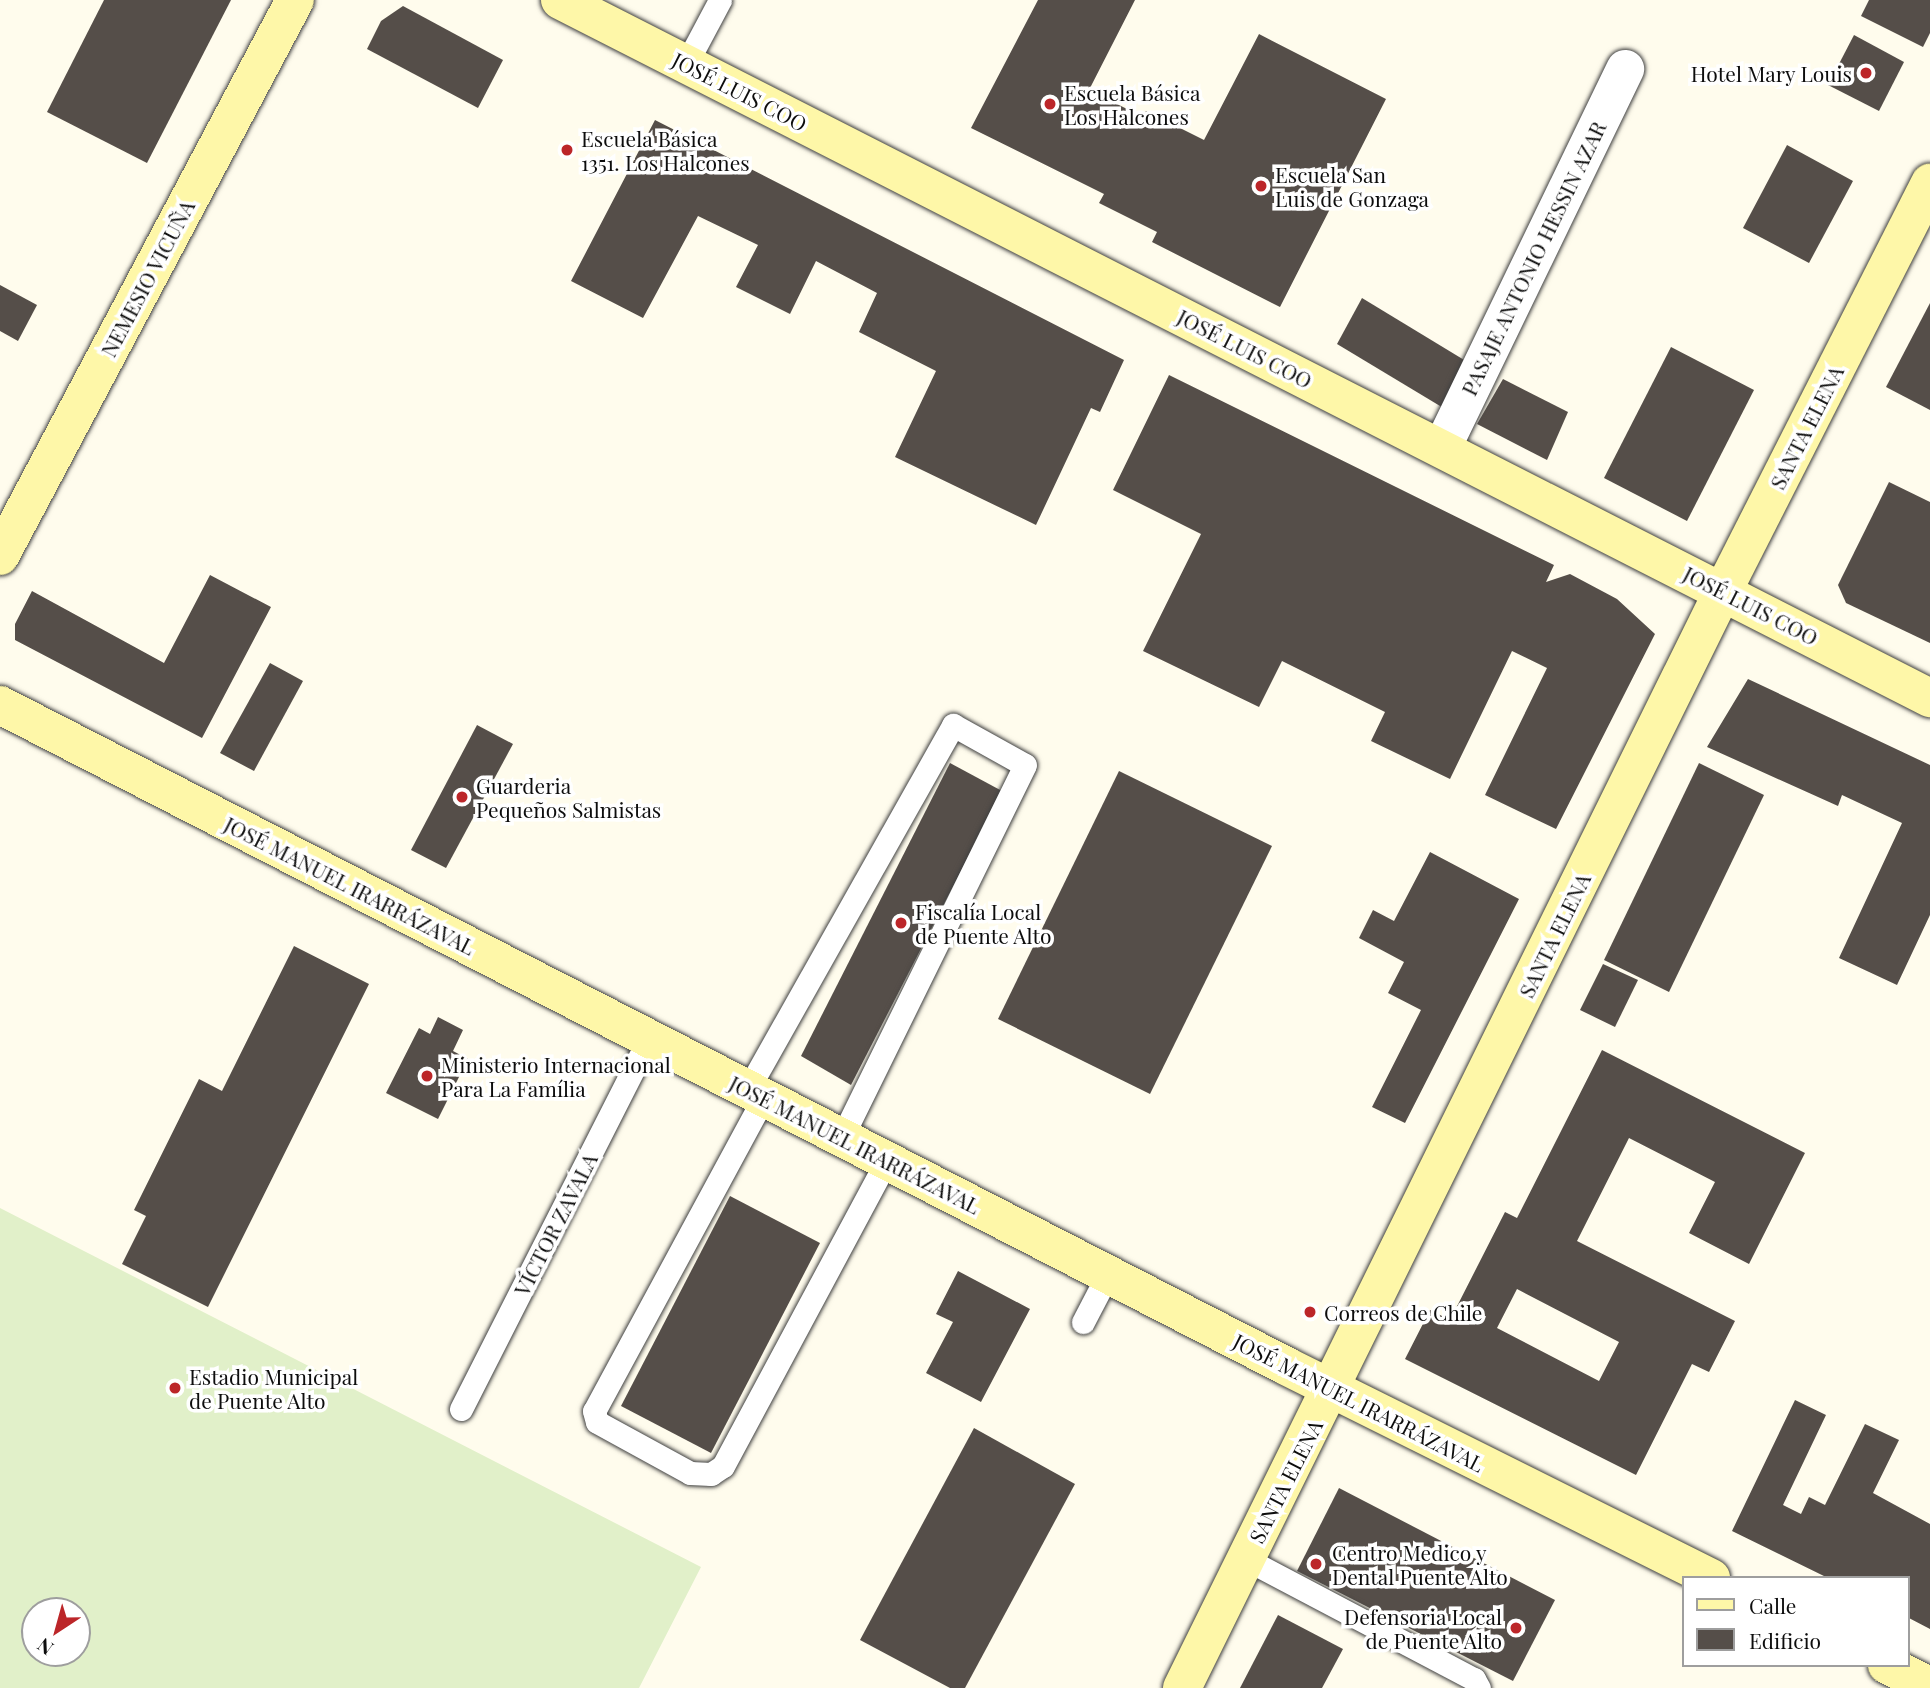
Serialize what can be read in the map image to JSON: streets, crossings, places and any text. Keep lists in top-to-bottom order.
{
  "streets": {
    "street": [
      "JOSÉ LUIS COO",
      "PASAJE ANTONIO HESSIN AZAR",
      "NEMESIO VICUÑA",
      "SANTA ELENA",
      "JOSÉ MANUEL IRARRÁZAVAL"
    ],
    "lane": ["VÍCTOR ZAVALA"]
  },
  "crossings": [
    ["JOSÉ LUIS COO", "PASAJE ANTONIO HESSIN AZAR"],
    ["JOSÉ LUIS COO", "SANTA ELENA"],
    ["SANTA ELENA", "JOSÉ MANUEL IRARRÁZAVAL"],
    ["JOSÉ MANUEL IRARRÁZAVAL", "VÍCTOR ZAVALA"]
  ],
  "places": [
    "Hotel Mary Louis",
    "Escuela Básica Los Halcones",
    "Escuela Básica 1351. Los Halcones",
    "Escuela San Luis de Gonzaga",
    "Guarderia Pequeños Salmistas",
    "Fiscalía Local de Puente Alto",
    "Ministerio Internacional Para La Família",
    "Correos de Chile",
    "Estadio Municipal de Puente Alto",
    "Centro Medico y Dental Puente Alto",
    "Defensoria Local de Puente Alto"
  ],
  "legend": ["Calle", "Edificio"],
  "north": "bottom left"
}
